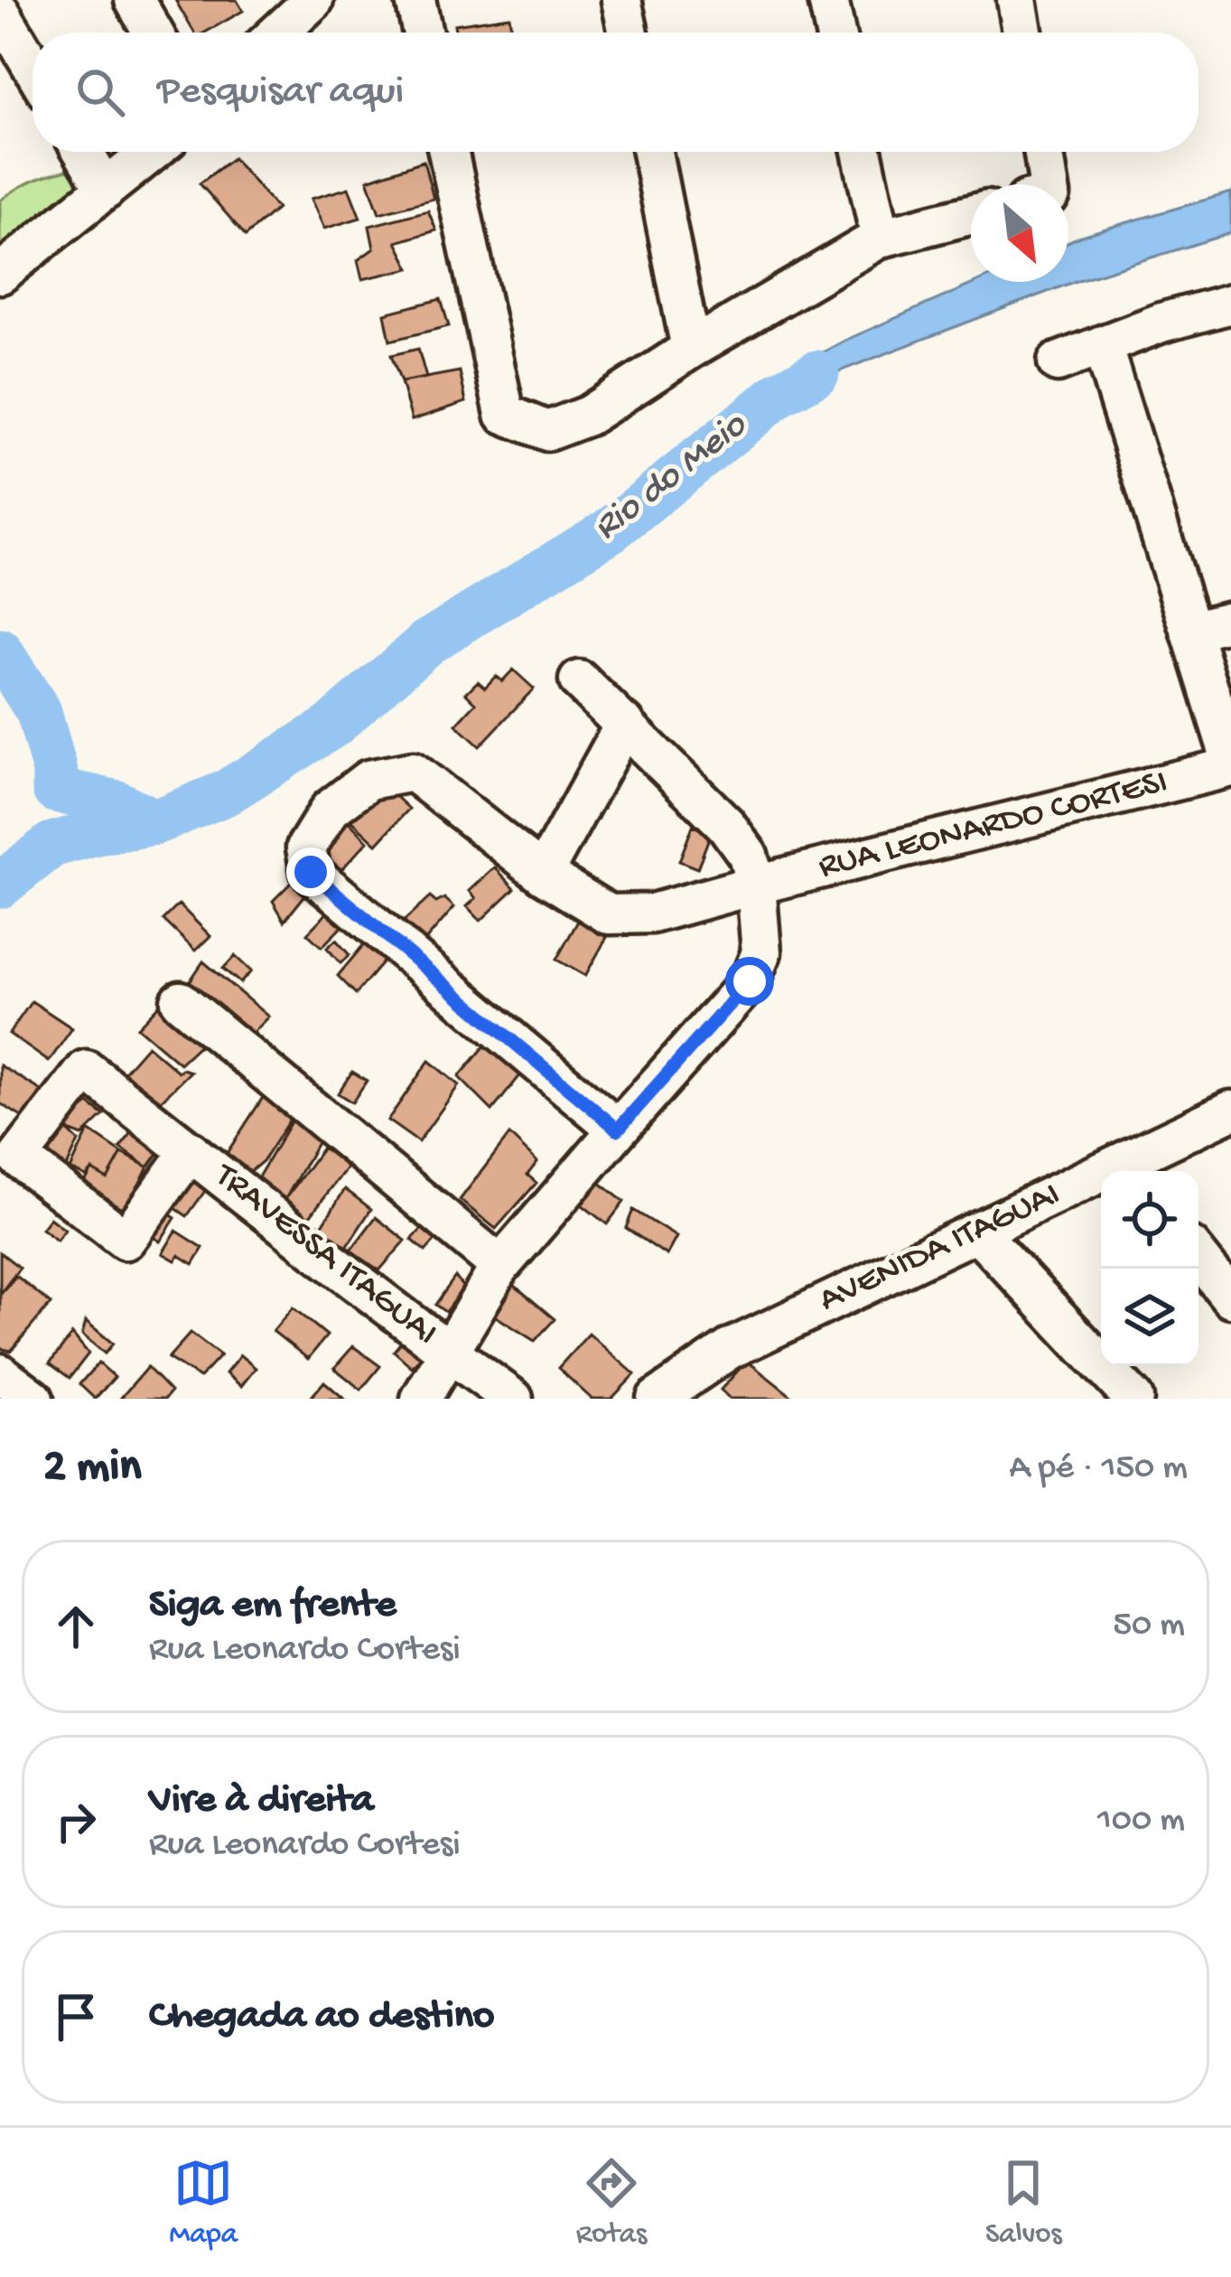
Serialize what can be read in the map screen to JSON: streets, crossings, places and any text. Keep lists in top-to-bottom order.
{
  "streets": {
    "street": ["RUA LEONARDO CORTESI", "AVENIDA ITAGUAI", "TRAVESSA ITAGUAI"]
  },
  "water": ["Rio do Meio"],
  "north": "bottom right",
  "page": {
    "search": "Pesquisar aqui",
    "heading": ["2 min", "A pé · 150 m"],
    "list": [
      ["Siga em frente", "Rua Leonardo Cortesi", "50 m"],
      ["Vire à direita", "Rua Leonardo Cortesi", "100 m"],
      "Chegada ao destino"
    ],
    "nav": ["Mapa", "Rotas", "Salvos"]
  }
}
